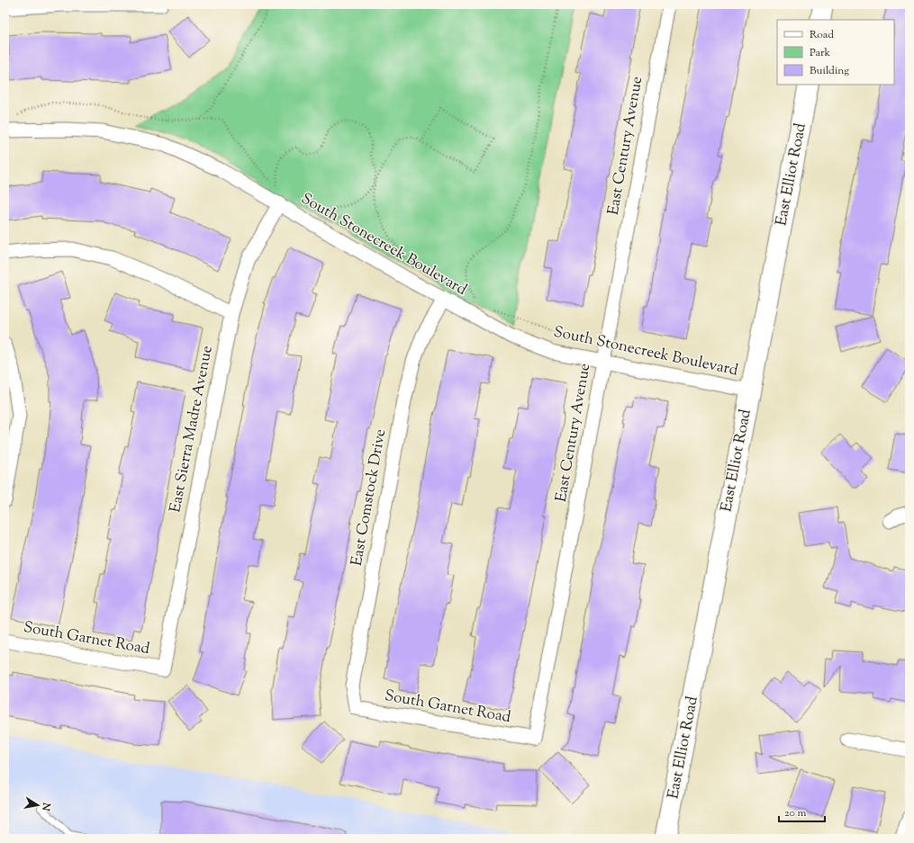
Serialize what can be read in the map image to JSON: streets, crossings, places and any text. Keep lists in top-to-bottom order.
{
  "streets": {
    "main road": ["East Elliot Road"],
    "street": [
      "East Century Avenue",
      "South Stonecreek Boulevard",
      "East Sierra Madre Avenue",
      "East Comstock Drive",
      "South Garnet Road"
    ]
  },
  "crossings": [
    ["East Century Avenue", "South Stonecreek Boulevard"],
    ["East Century Avenue", "South Garnet Road"],
    ["East Elliot Road", "South Stonecreek Boulevard"],
    ["South Stonecreek Boulevard", "East Sierra Madre Avenue"],
    ["South Stonecreek Boulevard", "East Comstock Drive"],
    ["East Sierra Madre Avenue", "South Garnet Road"],
    ["East Comstock Drive", "South Garnet Road"]
  ],
  "legend": ["Road", "Park", "Building"],
  "scale_bar": "20 m",
  "north": "right"
}
